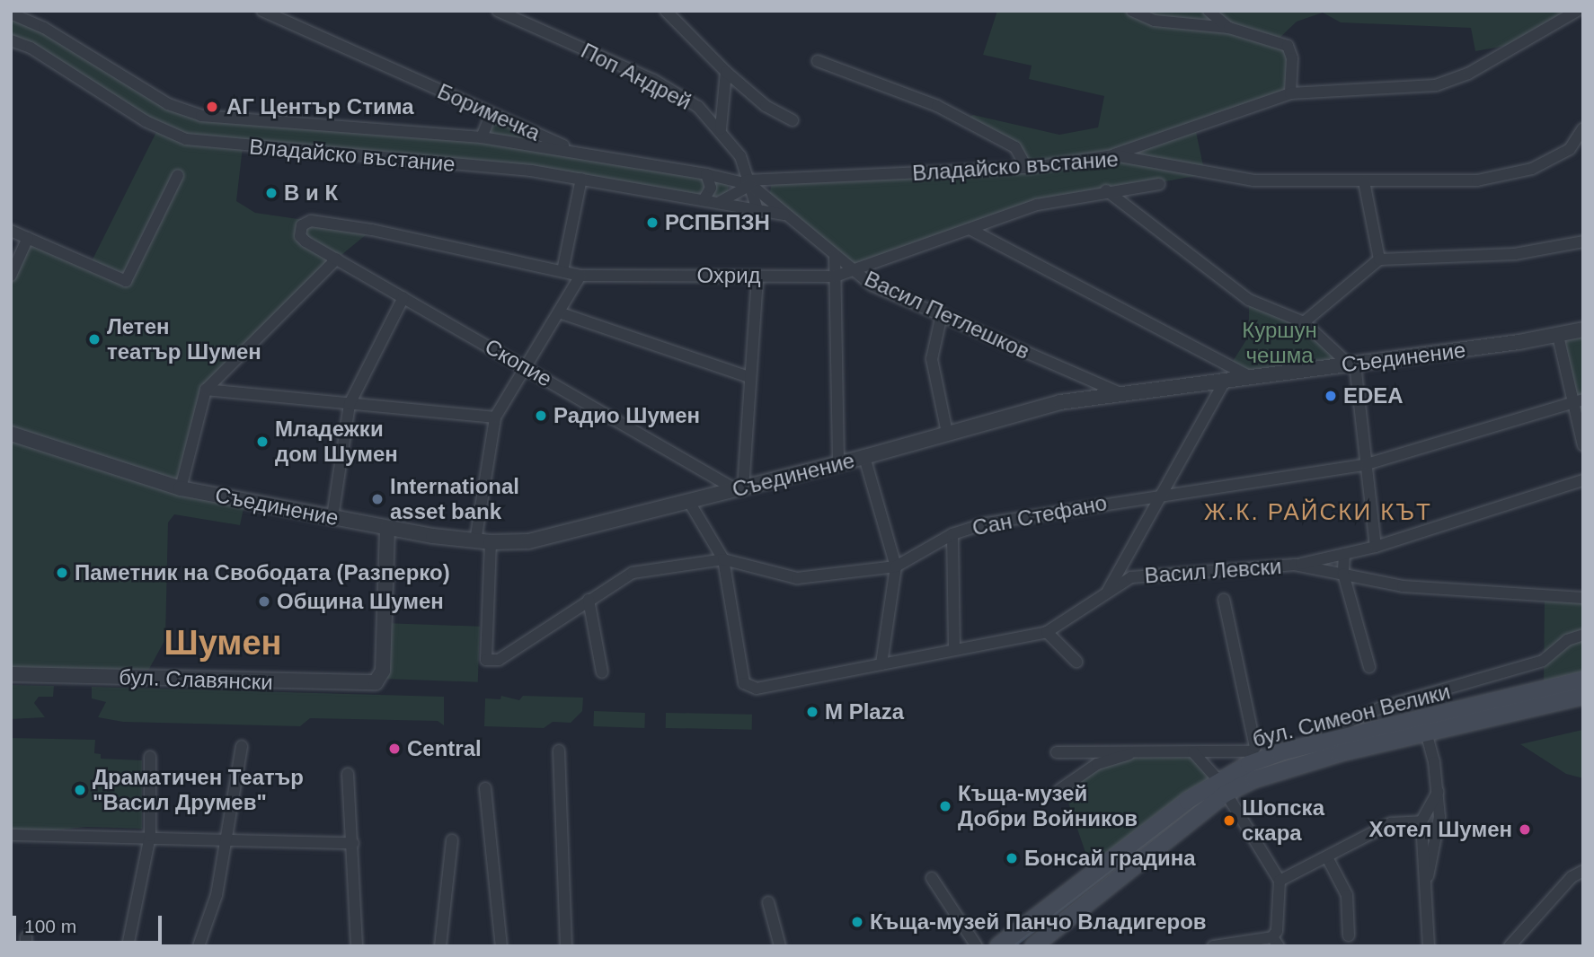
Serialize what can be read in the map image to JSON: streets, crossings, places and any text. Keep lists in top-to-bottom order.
{
  "streets": {
    "main road": ["бул. Симеон Велики"],
    "street": [
      "Поп Андрей",
      "Боримечка",
      "Владайско въстание",
      "Охрид",
      "Васил Петлешков",
      "Съединение",
      "Скопие",
      "Сан Стефано",
      "Васил Левски",
      "бул. Славянски"
    ]
  },
  "crossings": [
    ["Поп Андрей", "Владайско въстание"],
    ["Боримечка", "Владайско въстание"],
    ["Владайско въстание", "Васил Петлешков"],
    ["Охрид", "Васил Петлешков"],
    ["Охрид", "Скопие"],
    ["Васил Петлешков", "Съединение"],
    ["Съединение", "Скопие"],
    ["Съединение", "Сан Стефано"],
    ["Съединение", "бул. Славянски"],
    ["Сан Стефано", "Васил Левски"]
  ],
  "districts": ["Ж.К. РАЙСКИ КЪТ", "Шумен"],
  "parks": ["Куршун чешма"],
  "places": [
    "АГ Център Стима",
    "В и К",
    "РСПБПЗН",
    "Летен театър Шумен",
    "EDEA",
    "Радио Шумен",
    "Младежки дом Шумен",
    "International asset bank",
    "Паметник на Свободата (Разперко)",
    "Община Шумен",
    "M Plaza",
    "Central",
    "Драматичен Театър \"Васил Друмев\"",
    "Къща-музей Добри Войников",
    "Шопска скара",
    "Хотел Шумен",
    "Бонсай градина",
    "Къща-музей Панчо Владигеров"
  ],
  "scale_bar": "100 m"
}
